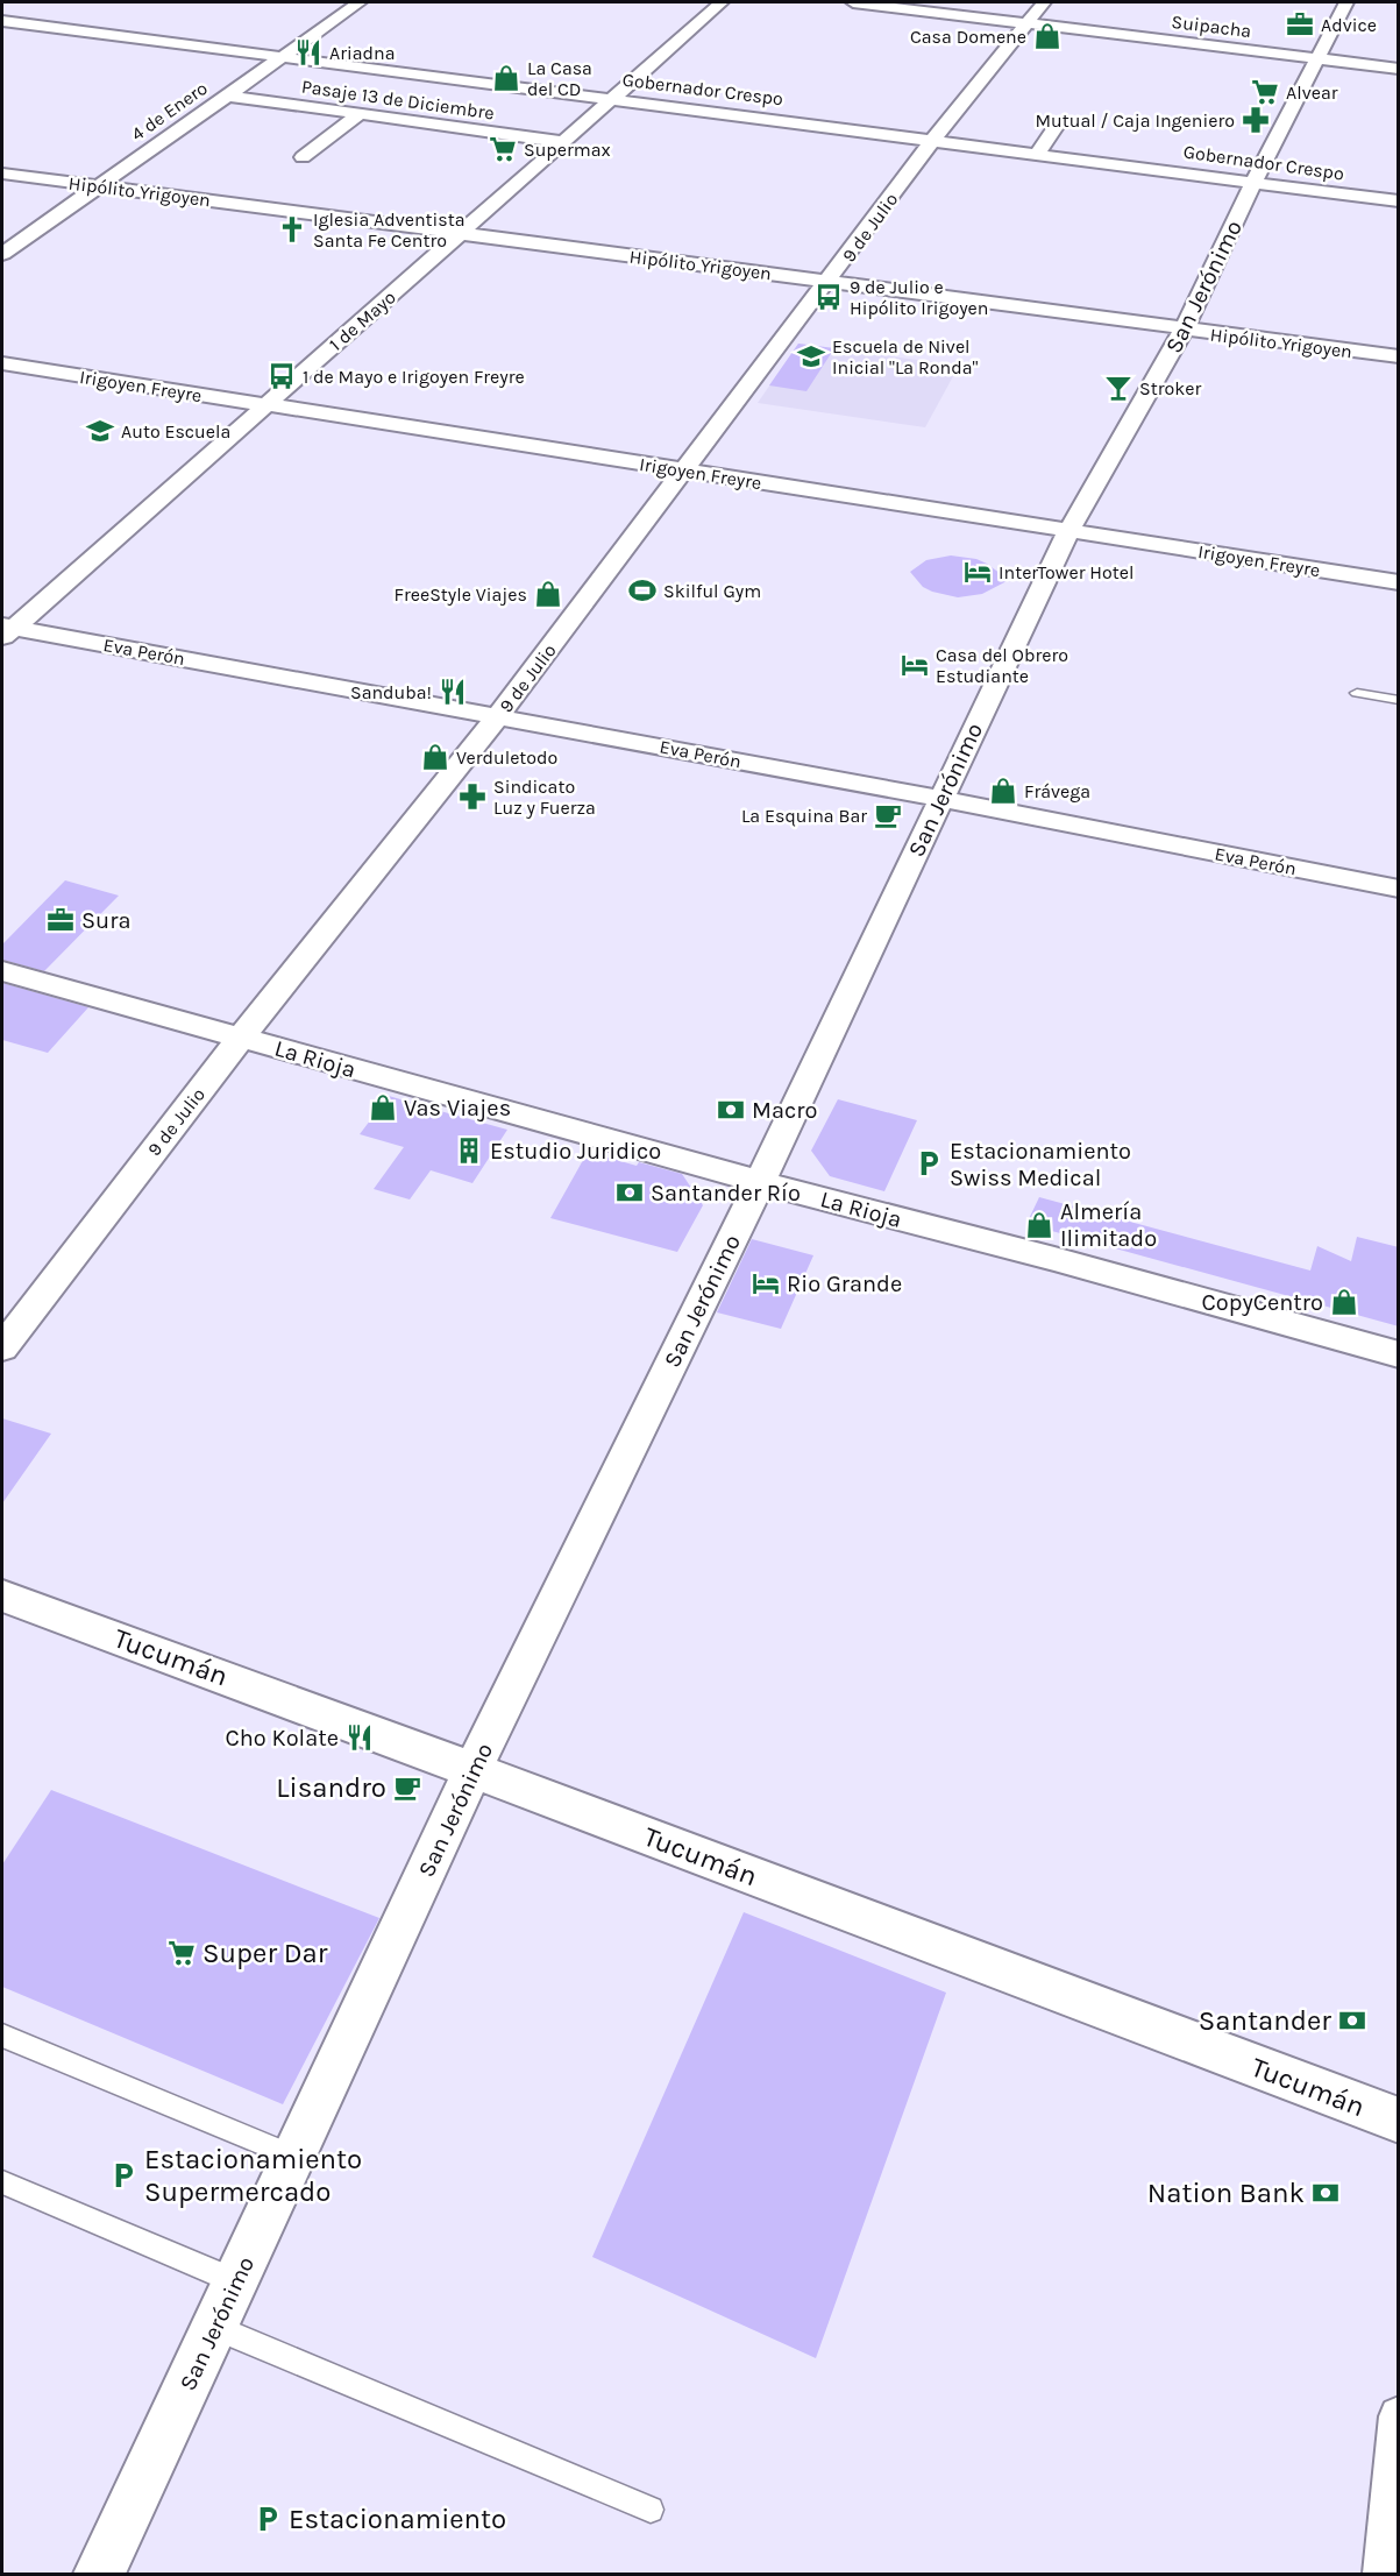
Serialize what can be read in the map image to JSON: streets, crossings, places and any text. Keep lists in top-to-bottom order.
{
  "streets": {
    "street": [
      "Suipacha",
      "Gobernador Crespo",
      "Pasaje 13 de Diciembre",
      "4 de Enero",
      "Hipólito Yrigoyen",
      "9 de Julio",
      "San Jerónimo",
      "1 de Mayo",
      "Irigoyen Freyre",
      "Eva Perón",
      "La Rioja",
      "Tucumán"
    ]
  },
  "crossings": [
    ["Suipacha", "9 de Julio"],
    ["Suipacha", "San Jerónimo"],
    ["Gobernador Crespo", "4 de Enero"],
    ["Gobernador Crespo", "9 de Julio"],
    ["Gobernador Crespo", "San Jerónimo"],
    ["Gobernador Crespo", "1 de Mayo"],
    ["Pasaje 13 de Diciembre", "4 de Enero"],
    ["Pasaje 13 de Diciembre", "1 de Mayo"],
    ["4 de Enero", "Hipólito Yrigoyen"],
    ["Hipólito Yrigoyen", "9 de Julio"],
    ["Hipólito Yrigoyen", "San Jerónimo"],
    ["Hipólito Yrigoyen", "1 de Mayo"],
    ["9 de Julio", "Irigoyen Freyre"],
    ["9 de Julio", "Eva Perón"],
    ["9 de Julio", "La Rioja"],
    ["San Jerónimo", "Irigoyen Freyre"],
    ["San Jerónimo", "Eva Perón"],
    ["San Jerónimo", "La Rioja"],
    ["San Jerónimo", "Tucumán"],
    ["1 de Mayo", "Irigoyen Freyre"],
    ["1 de Mayo", "Eva Perón"]
  ],
  "places": {
    "office": ["Advice", "Sura"],
    "shop": [
      "Casa Domene",
      "La Casa del CD",
      "FreeStyle Viajes",
      "Verduletodo",
      "Frávega",
      "Vas Viajes",
      "Almería Ilimitado",
      "CopyCentro"
    ],
    "restaurant": ["Ariadna", "Sanduba!", "Cho Kolate"],
    "supermarket": ["Alvear", "Supermax", "Super Dar"],
    "pharmacy": ["Mutual / Caja Ingeniero", "Sindicato Luz y Fuerza"],
    "church": ["Iglesia Adventista Santa Fe Centro"],
    "bus stop": ["9 de Julio e Hipólito Irigoyen", "1 de Mayo e Irigoyen Freyre"],
    "school or university": ["Escuela de Nivel Inicial \"La Ronda\"", "Auto Escuela"],
    "bar": ["Stroker"],
    "hotel": ["InterTower Hotel", "Casa del Obrero Estudiante", "Rio Grande"],
    "sports": ["Skilful Gym"],
    "cafe": ["La Esquina Bar", "Lisandro"],
    "bank": [
      "Macro",
      "Santander Río",
      "Santander",
      "Nation Bank"
    ],
    "building": ["Estudio Juridico"],
    "parking": ["Estacionamiento Swiss Medical", "Estacionamiento Supermercado", "Estacionamiento"]
  }
}
